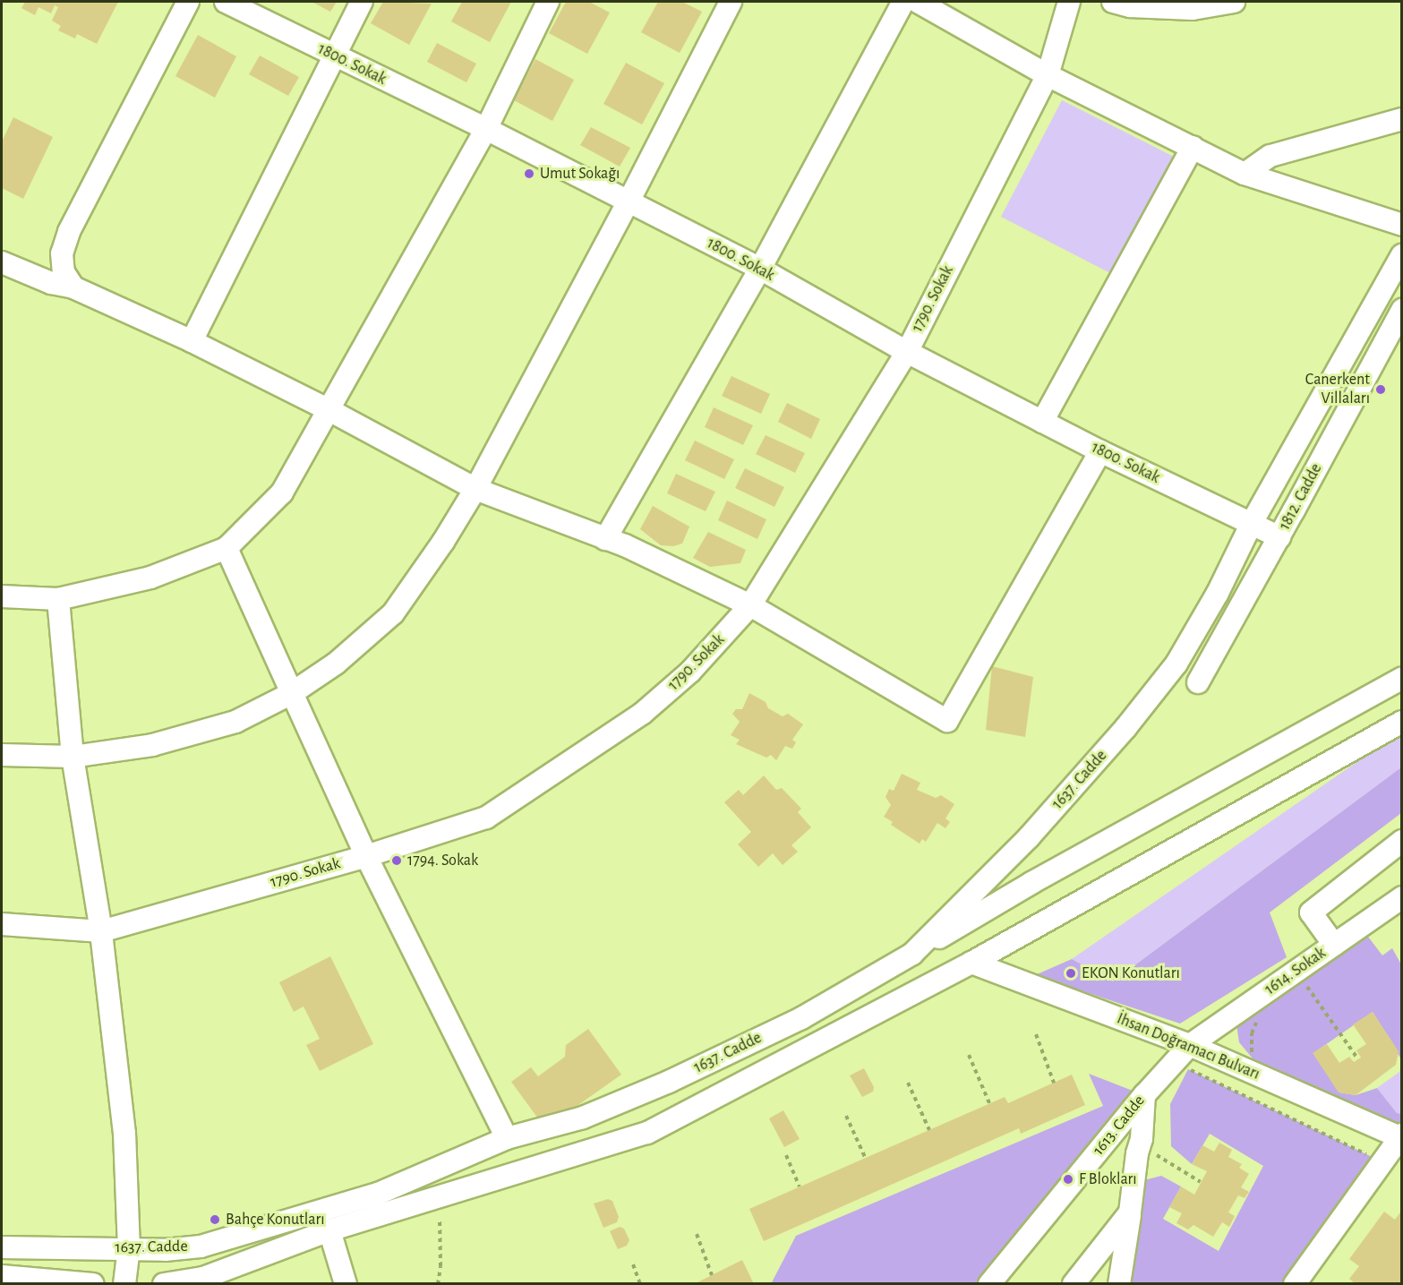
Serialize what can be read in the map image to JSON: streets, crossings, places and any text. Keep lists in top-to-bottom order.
{
  "streets": {
    "street": [
      "1800. Sokak",
      "1790. Sokak",
      "1812. Cadde",
      "1637. Cadde",
      "1614. Sokak",
      "İhsan Doğramacı Bulvarı",
      "1613. Cadde"
    ]
  },
  "crossings": [
    ["1800. Sokak", "1790. Sokak"],
    ["1800. Sokak", "1812. Cadde"],
    ["1800. Sokak", "1637. Cadde"],
    ["1812. Cadde", "1637. Cadde"],
    ["1637. Cadde", "İhsan Doğramacı Bulvarı"],
    ["1614. Sokak", "İhsan Doğramacı Bulvarı"],
    ["1614. Sokak", "1613. Cadde"],
    ["İhsan Doğramacı Bulvarı", "1613. Cadde"]
  ],
  "places": [
    "Umut Sokağı",
    "Canerkent Villaları",
    "1794. Sokak",
    "EKON Konutları",
    "F Blokları",
    "Bahçe Konutları"
  ]
}
